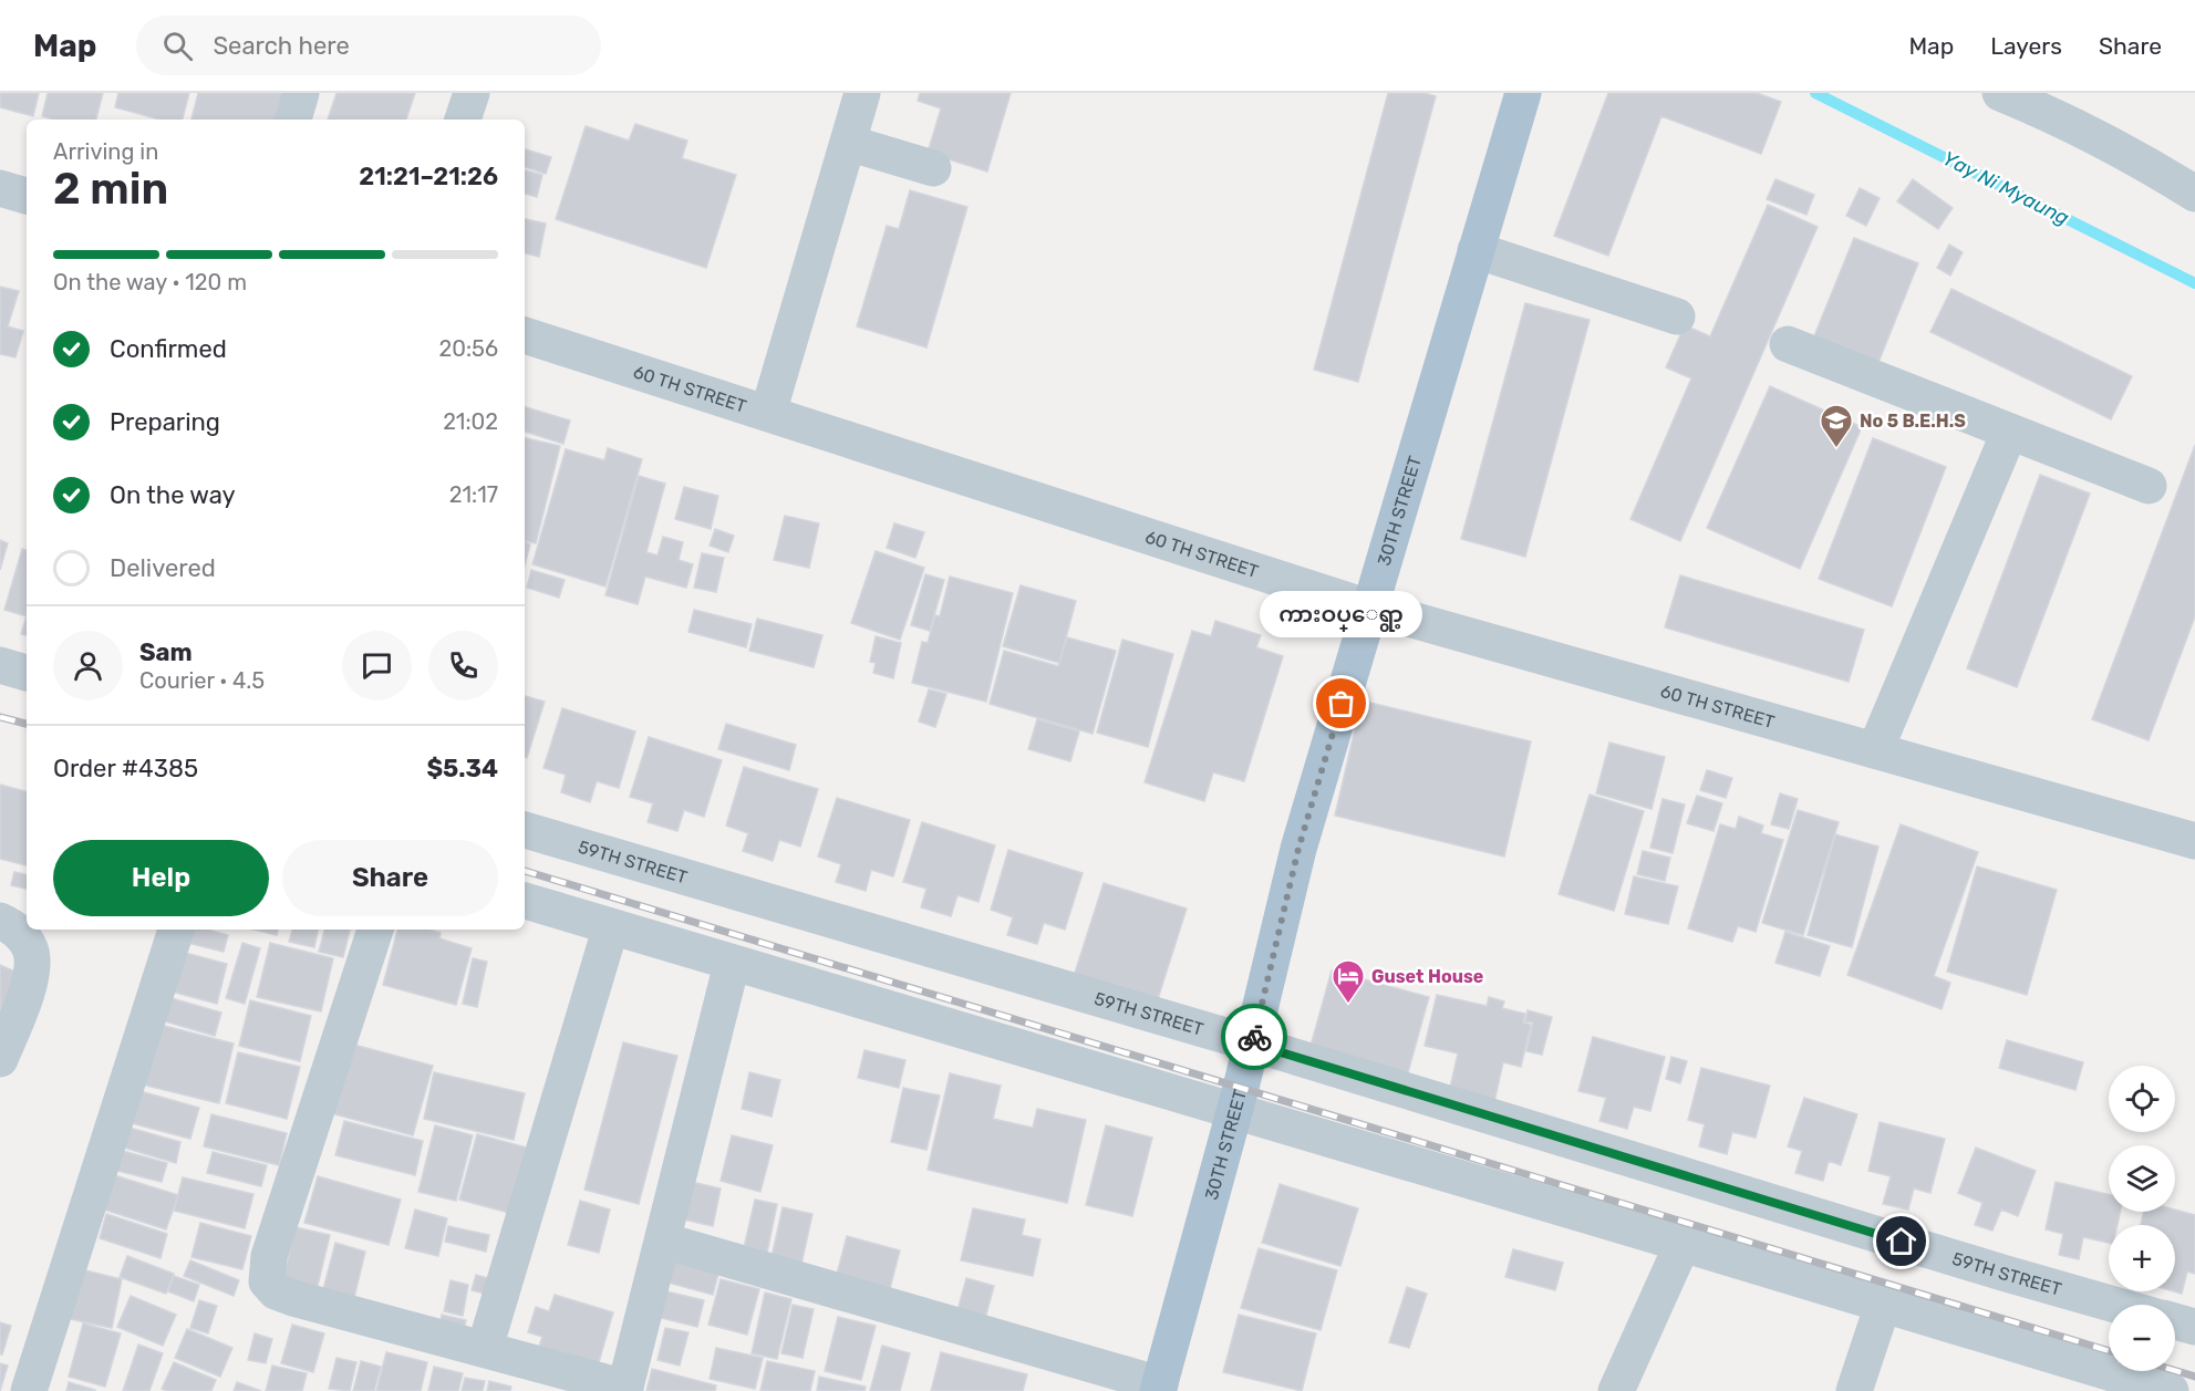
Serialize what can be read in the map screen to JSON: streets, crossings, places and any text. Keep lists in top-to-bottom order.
{
  "streets": {
    "main road": ["30TH STREET"],
    "street": ["60 TH STREET", "59TH STREET"]
  },
  "crossings": [
    ["60 TH STREET", "30TH STREET"],
    ["30TH STREET", "59TH STREET"]
  ],
  "water": ["Yay Ni Myaung"],
  "places": {
    "school or university": ["No 5 B.E.H.S"],
    "other": ["ကားဝပ္ေရွာ့"],
    "hotel": ["Guset House"]
  },
  "page": {
    "header": "Map",
    "search": "Search here",
    "nav": ["Map", "Layers", "Share"],
    "heading": ["2 min", "Arriving in", "21:21–21:26"],
    "panel": [
      "Sam",
      "Courier · 4.5",
      "Order #4385",
      "$5.34"
    ],
    "bar": "On the way · 120 m",
    "list": [
      ["Confirmed", "20:56"],
      ["Preparing", "21:02"],
      ["On the way", "21:17"],
      "Delivered"
    ],
    "bubble": "ကားဝပ္ေရွာ့",
    "buttons": ["Help", "Share"],
    "map_buttons": ["+", "−"]
  }
}
